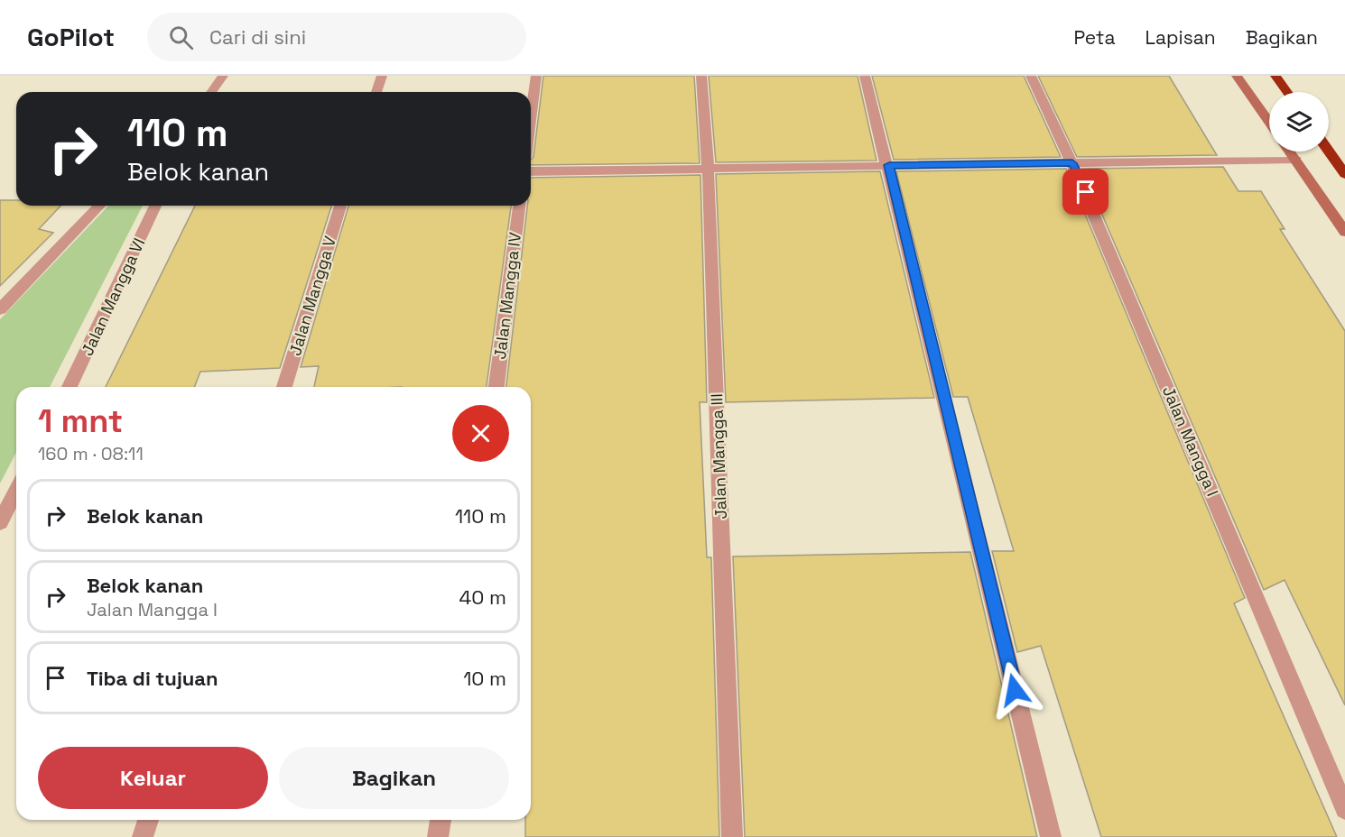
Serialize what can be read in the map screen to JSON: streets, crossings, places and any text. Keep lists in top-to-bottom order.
{
  "streets": {
    "street": [
      "Jalan Mangga V",
      "Jalan Mangga IV",
      "Jalan Mangga VI",
      "Jalan Mangga I",
      "Jalan Mangga III"
    ]
  },
  "page": {
    "header": "GoPilot",
    "search": "Cari di sini",
    "nav": ["Peta", "Lapisan", "Bagikan"],
    "turn": ["110 m", "Belok kanan"],
    "heading": ["1 mnt", "160 m · 08:11"],
    "list": [
      {
        "name": "Belok kanan",
        "value": "110 m"
      },
      {
        "name": "Belok kanan",
        "note": "Jalan Mangga I",
        "value": "40 m"
      },
      {
        "name": "Tiba di tujuan",
        "value": "10 m"
      }
    ],
    "buttons": ["Keluar", "Bagikan"]
  }
}
